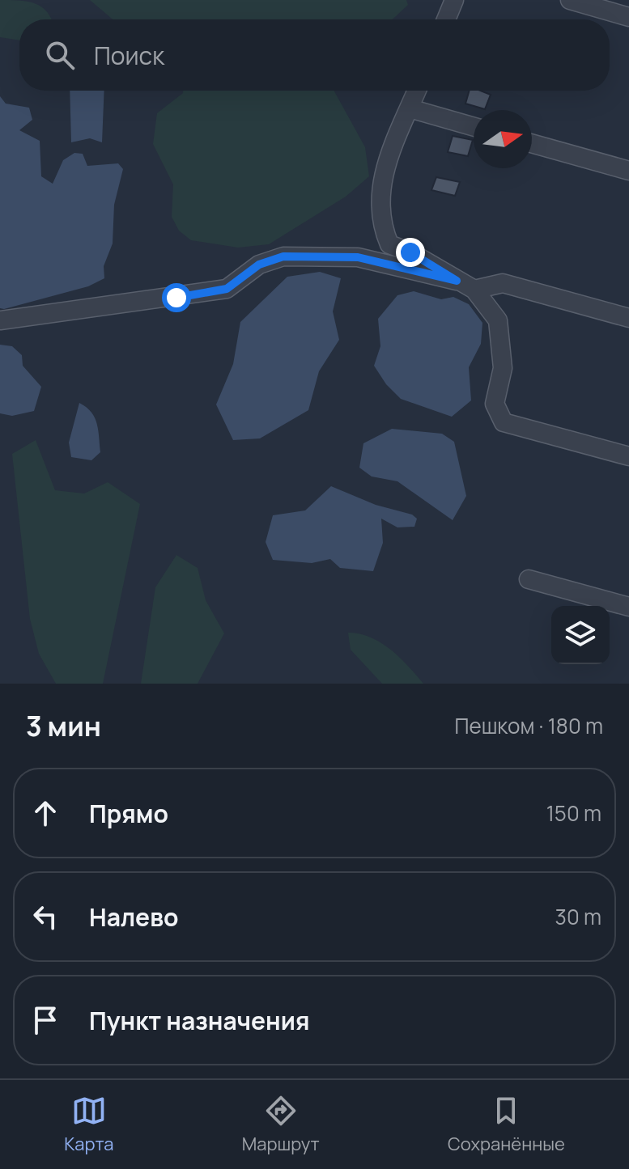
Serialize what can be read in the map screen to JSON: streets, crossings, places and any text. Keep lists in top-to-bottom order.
{
  "north": "right",
  "page": {
    "search": "Поиск",
    "heading": ["3 мин", "Пешком · 180 m"],
    "list": [
      ["Прямо", "150 m"],
      ["Налево", "30 m"],
      "Пункт назначения"
    ],
    "nav": ["Карта", "Маршрут", "Сохранённые"]
  }
}
